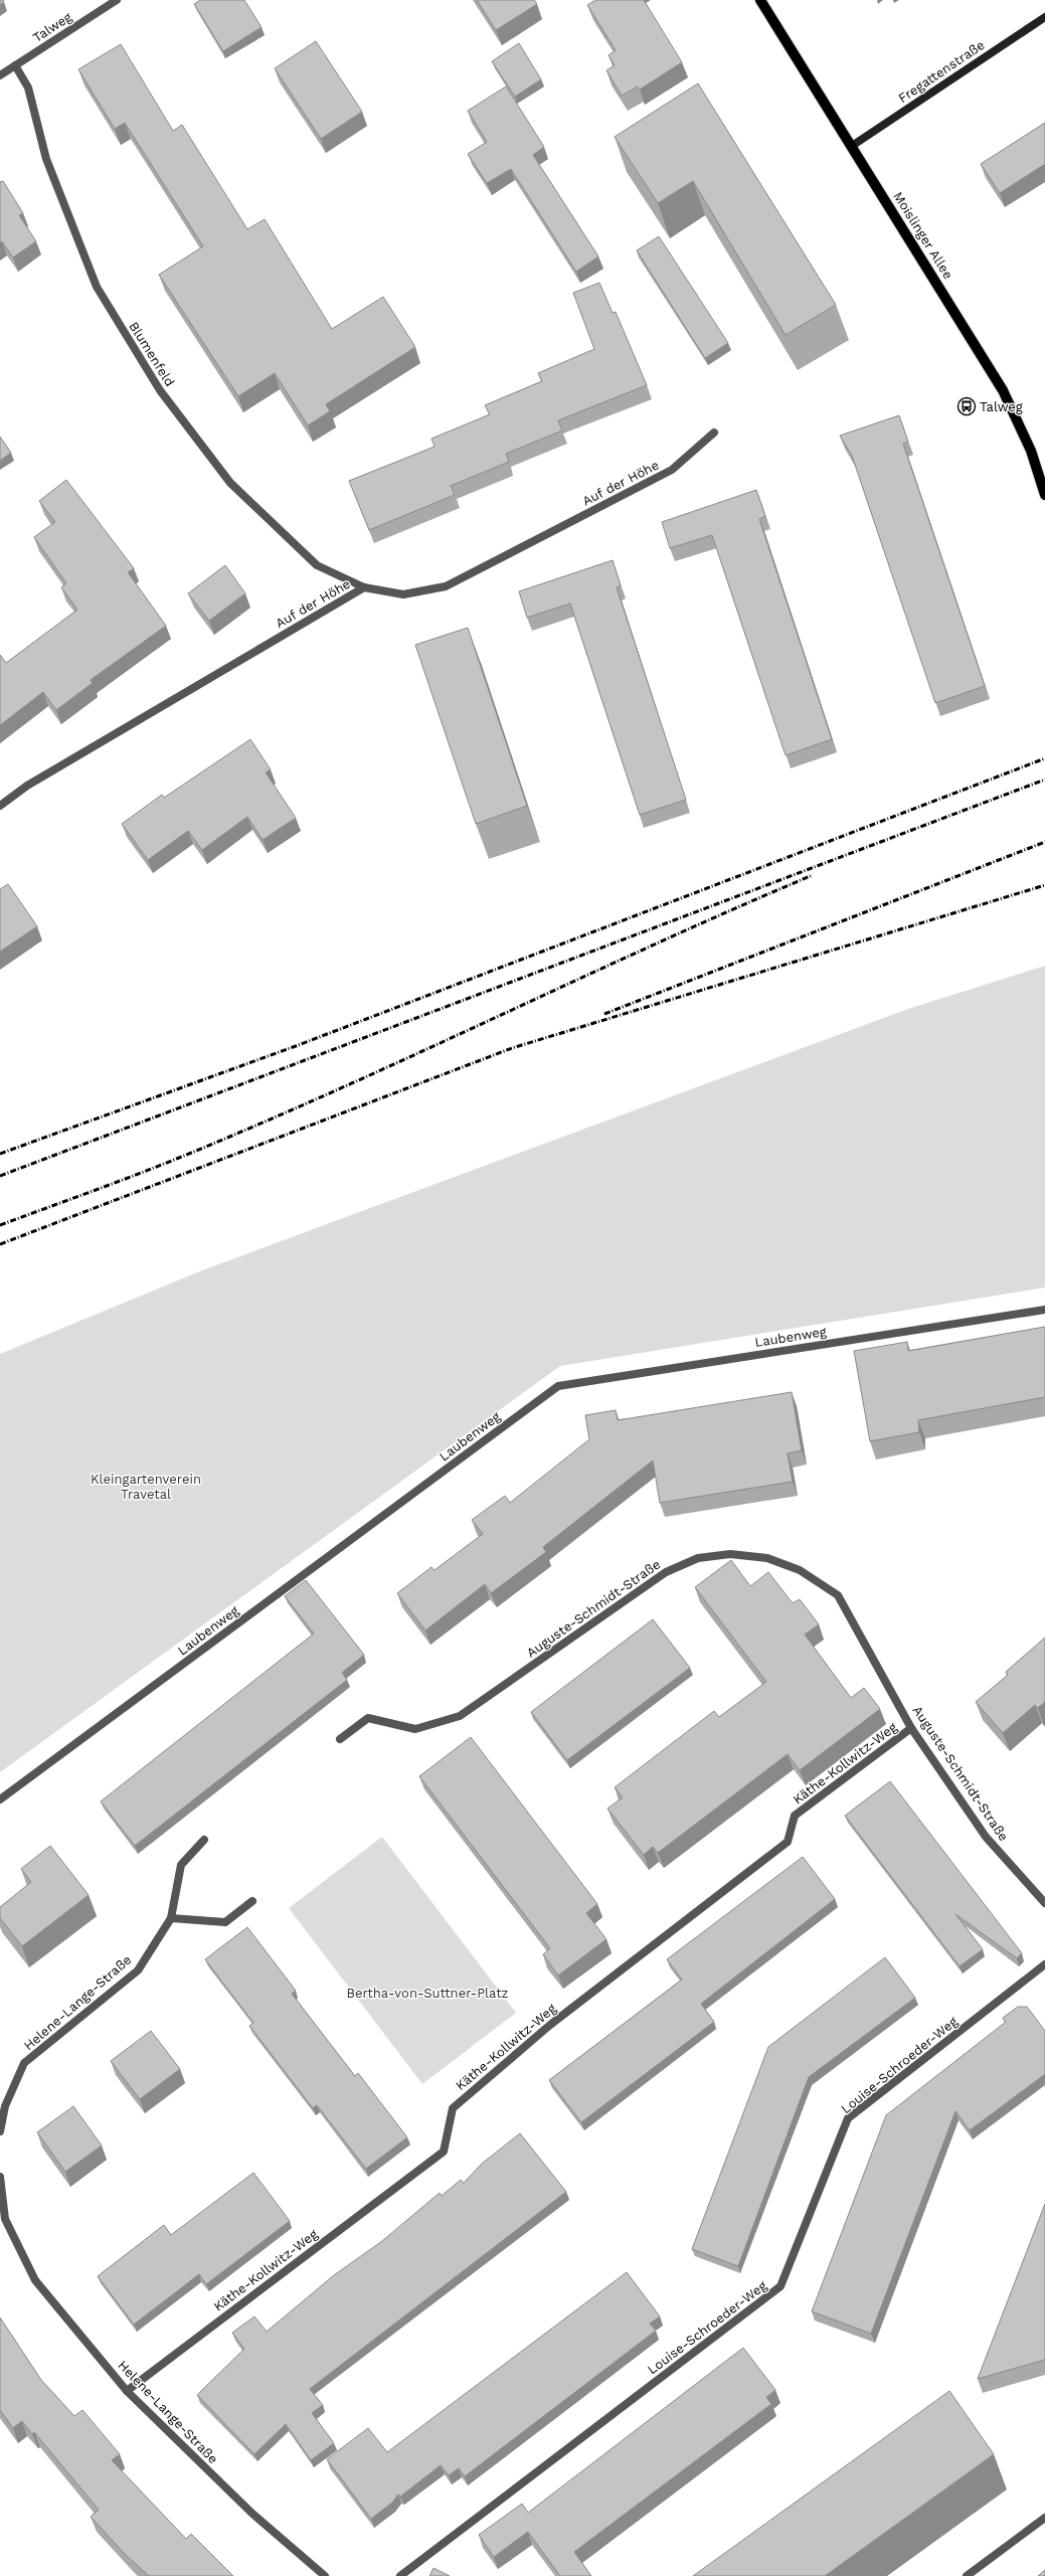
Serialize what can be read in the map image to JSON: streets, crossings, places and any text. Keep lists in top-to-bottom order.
{
  "streets": {
    "main road": ["Moislinger Allee"],
    "street": [
      "Talweg",
      "Fregattenstraße",
      "Blumenfeld",
      "Auf der Höhe",
      "Laubenweg",
      "Auguste-Schmidt-Straße",
      "Käthe-Kollwitz-Weg",
      "Helene-Lange-Straße",
      "Louise-Schroeder-Weg"
    ]
  },
  "crossings": [
    ["Talweg", "Blumenfeld"],
    ["Fregattenstraße", "Moislinger Allee"],
    ["Blumenfeld", "Auf der Höhe"],
    ["Auguste-Schmidt-Straße", "Käthe-Kollwitz-Weg"],
    ["Käthe-Kollwitz-Weg", "Helene-Lange-Straße"]
  ],
  "parks": ["Kleingartenverein Travetal", "Bertha-von-Suttner-Platz"],
  "places": {
    "bus stop": ["Talweg"]
  }
}
